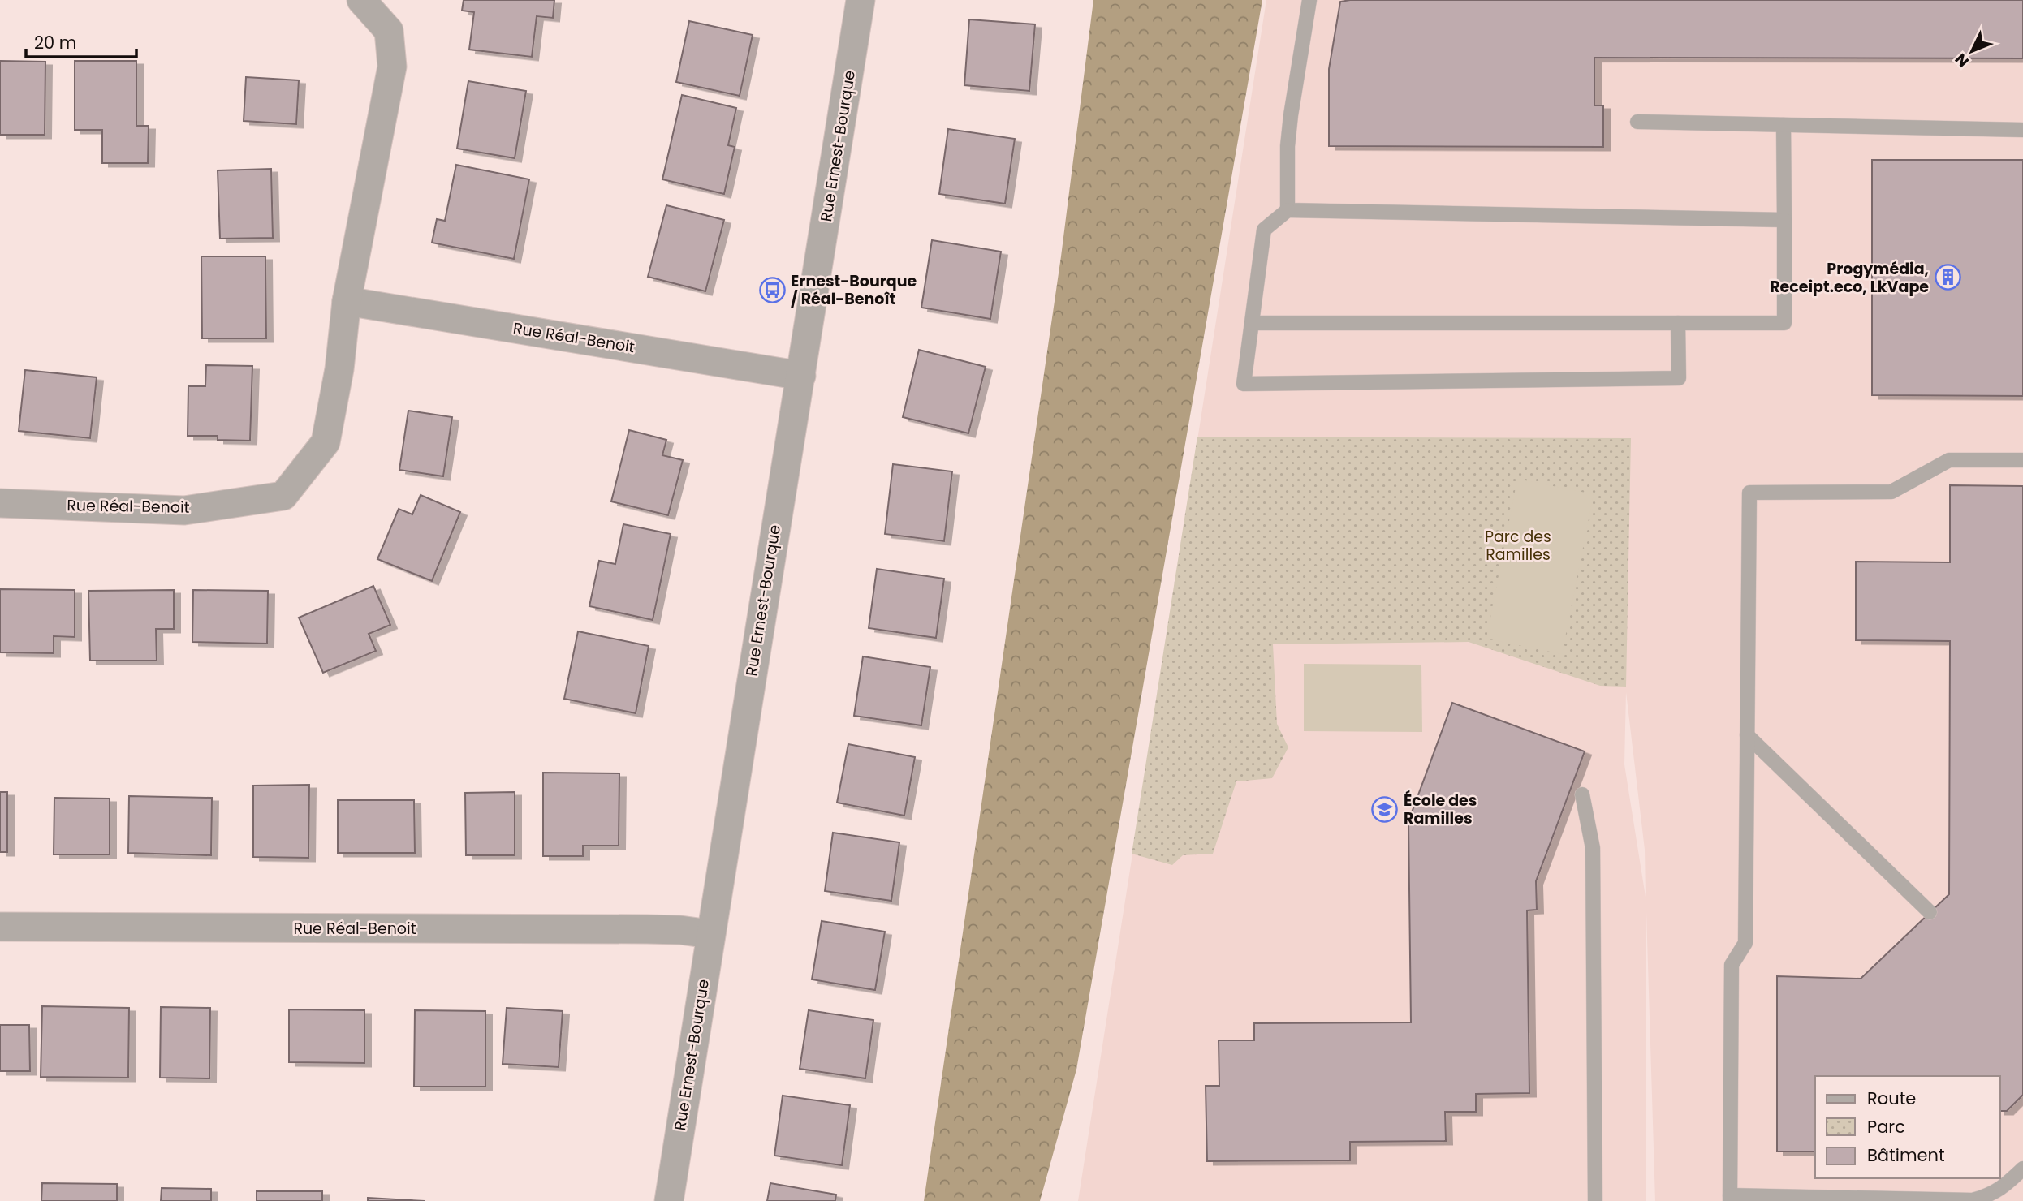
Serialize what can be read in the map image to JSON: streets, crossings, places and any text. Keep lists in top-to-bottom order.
{
  "streets": {
    "street": ["Rue Ernest-Bourque", "Rue Réal-Benoit"]
  },
  "crossings": [
    ["Rue Ernest-Bourque", "Rue Réal-Benoit"]
  ],
  "parks": ["Parc des Ramilles"],
  "places": {
    "building": ["Progymédia, Receipt.eco, LkVape"],
    "bus stop": ["Ernest-Bourque / Réal-Benoît"],
    "school or university": ["École des Ramilles"]
  },
  "legend": ["Route", "Parc", "Bâtiment"],
  "scale_bar": "20 m",
  "north": "bottom left"
}
